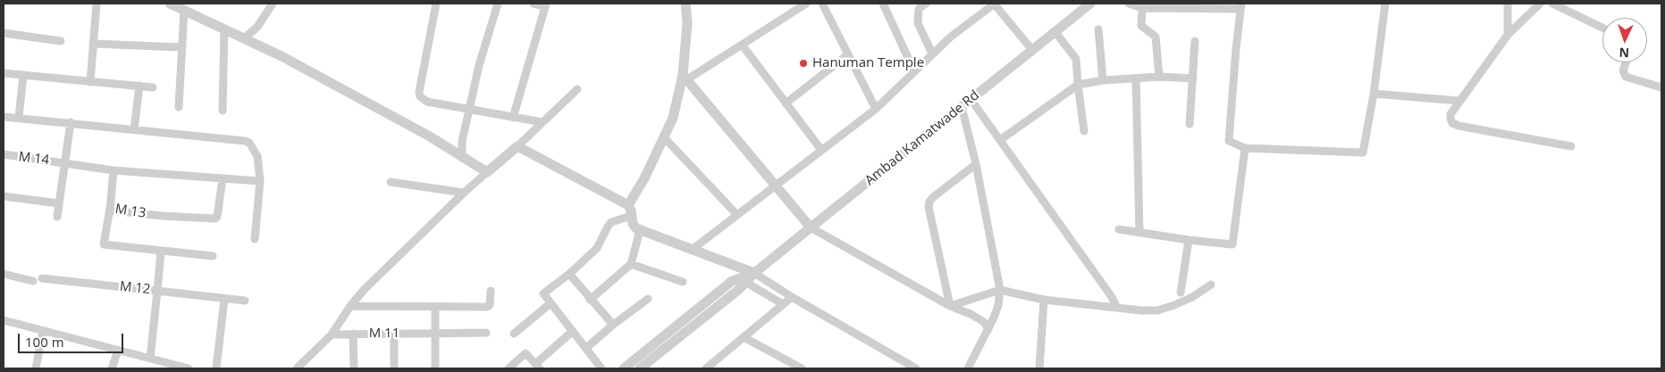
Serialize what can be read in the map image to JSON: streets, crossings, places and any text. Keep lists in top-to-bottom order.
{
  "streets": {
    "street": [
      "Ambad Kamatwade Rd",
      "M 14",
      "M 13",
      "M 12",
      "M 11"
    ]
  },
  "crossings": [
    ["M 14", "M 13"]
  ],
  "places": ["Hanuman Temple"],
  "scale_bar": "100 m",
  "north": "bottom"
}
